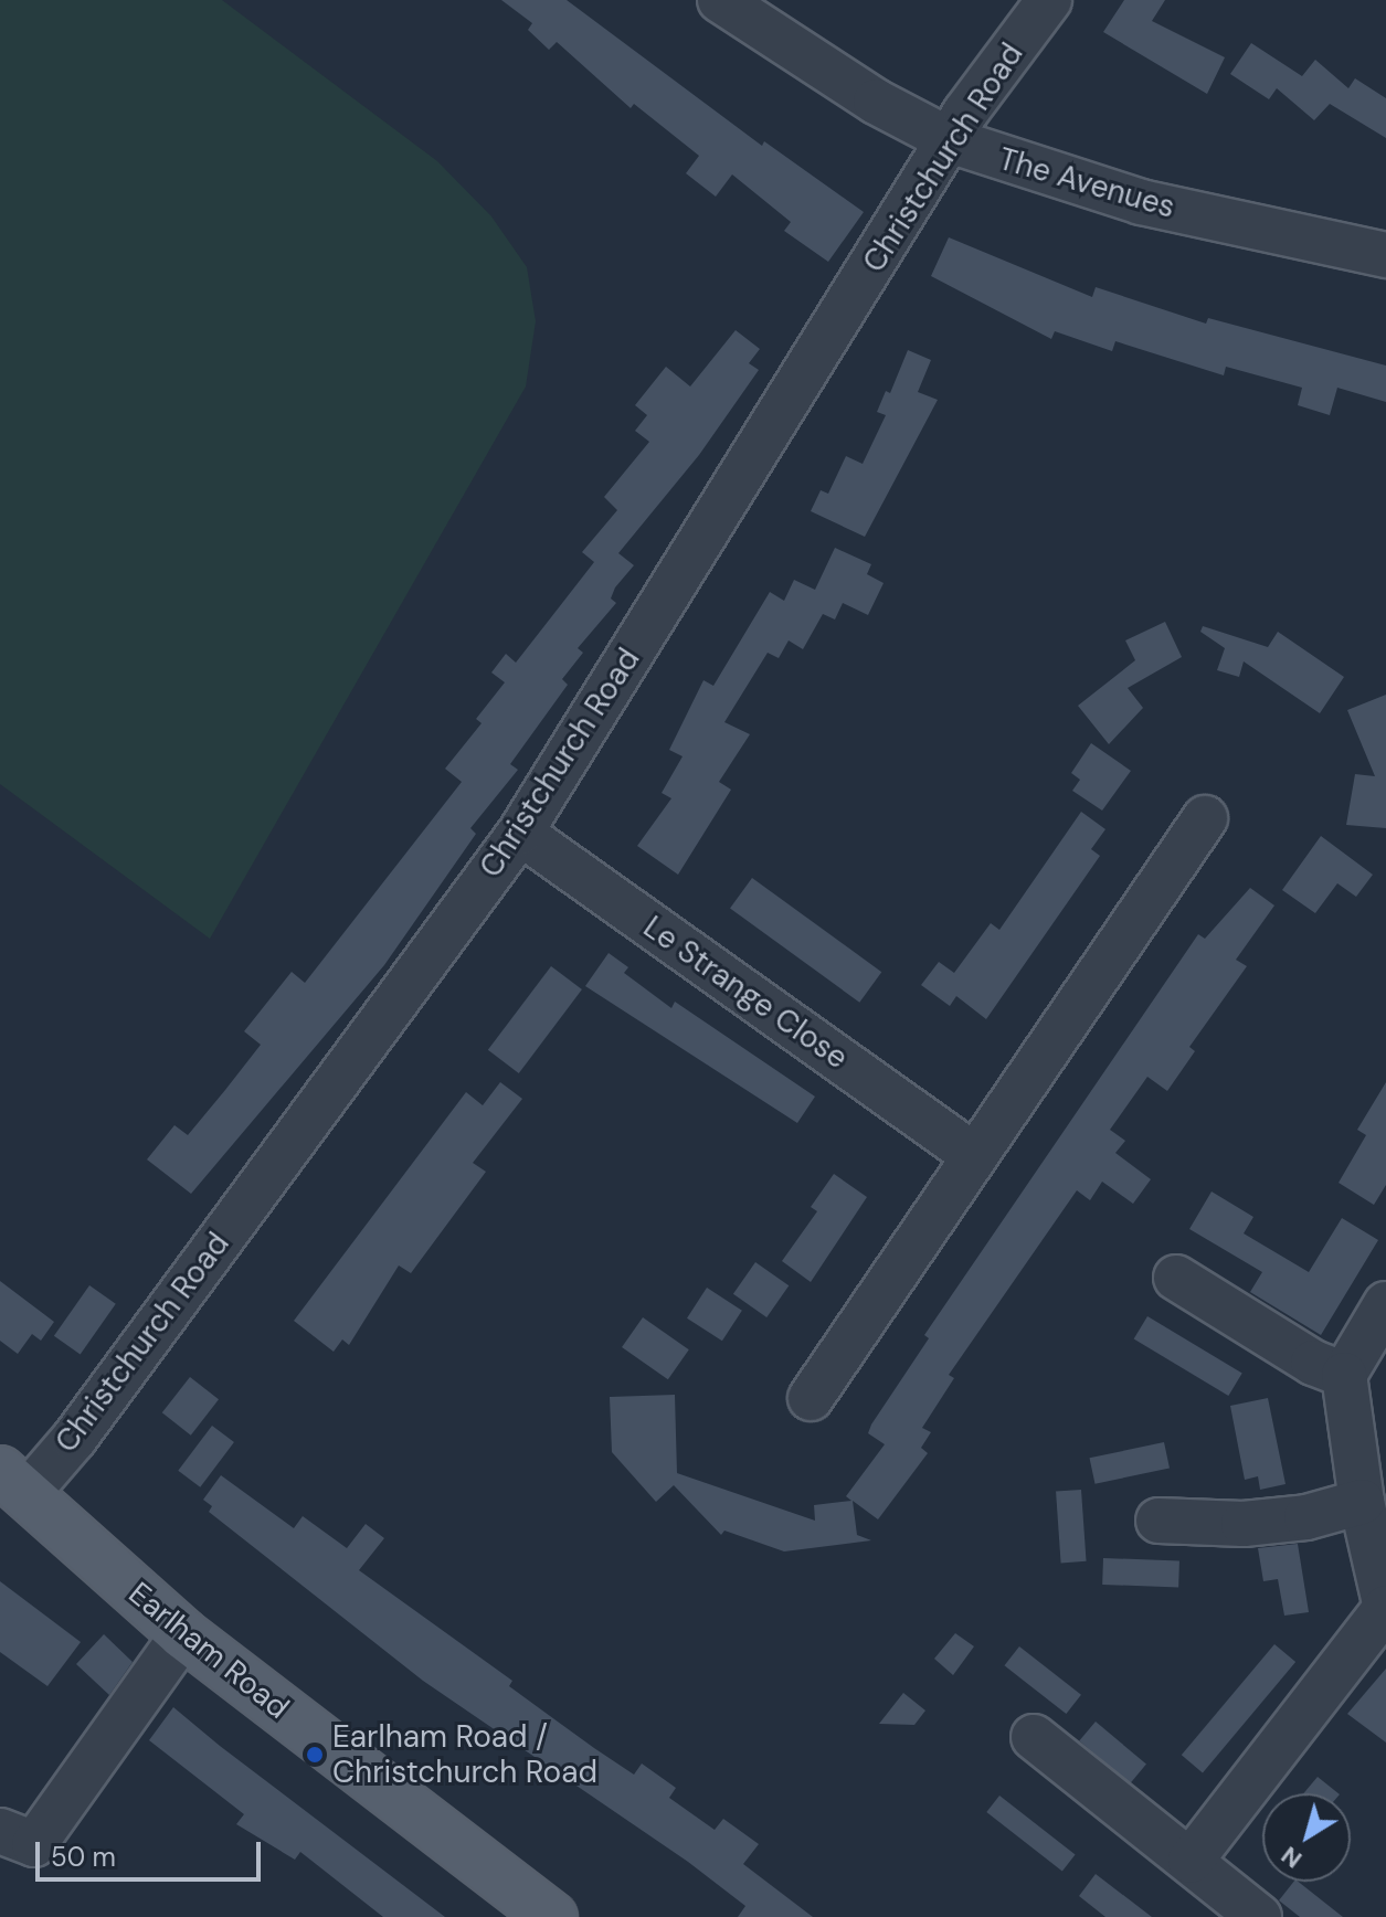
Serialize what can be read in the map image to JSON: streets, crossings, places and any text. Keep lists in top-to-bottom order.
{
  "streets": {
    "main road": ["Earlham Road"],
    "street": ["Christchurch Road", "The Avenues", "Le Strange Close"]
  },
  "crossings": [
    ["Christchurch Road", "The Avenues"],
    ["Christchurch Road", "Le Strange Close"],
    ["Christchurch Road", "Earlham Road"]
  ],
  "places": ["Earlham Road / Christchurch Road"],
  "scale_bar": "50 m",
  "north": "bottom left"
}
